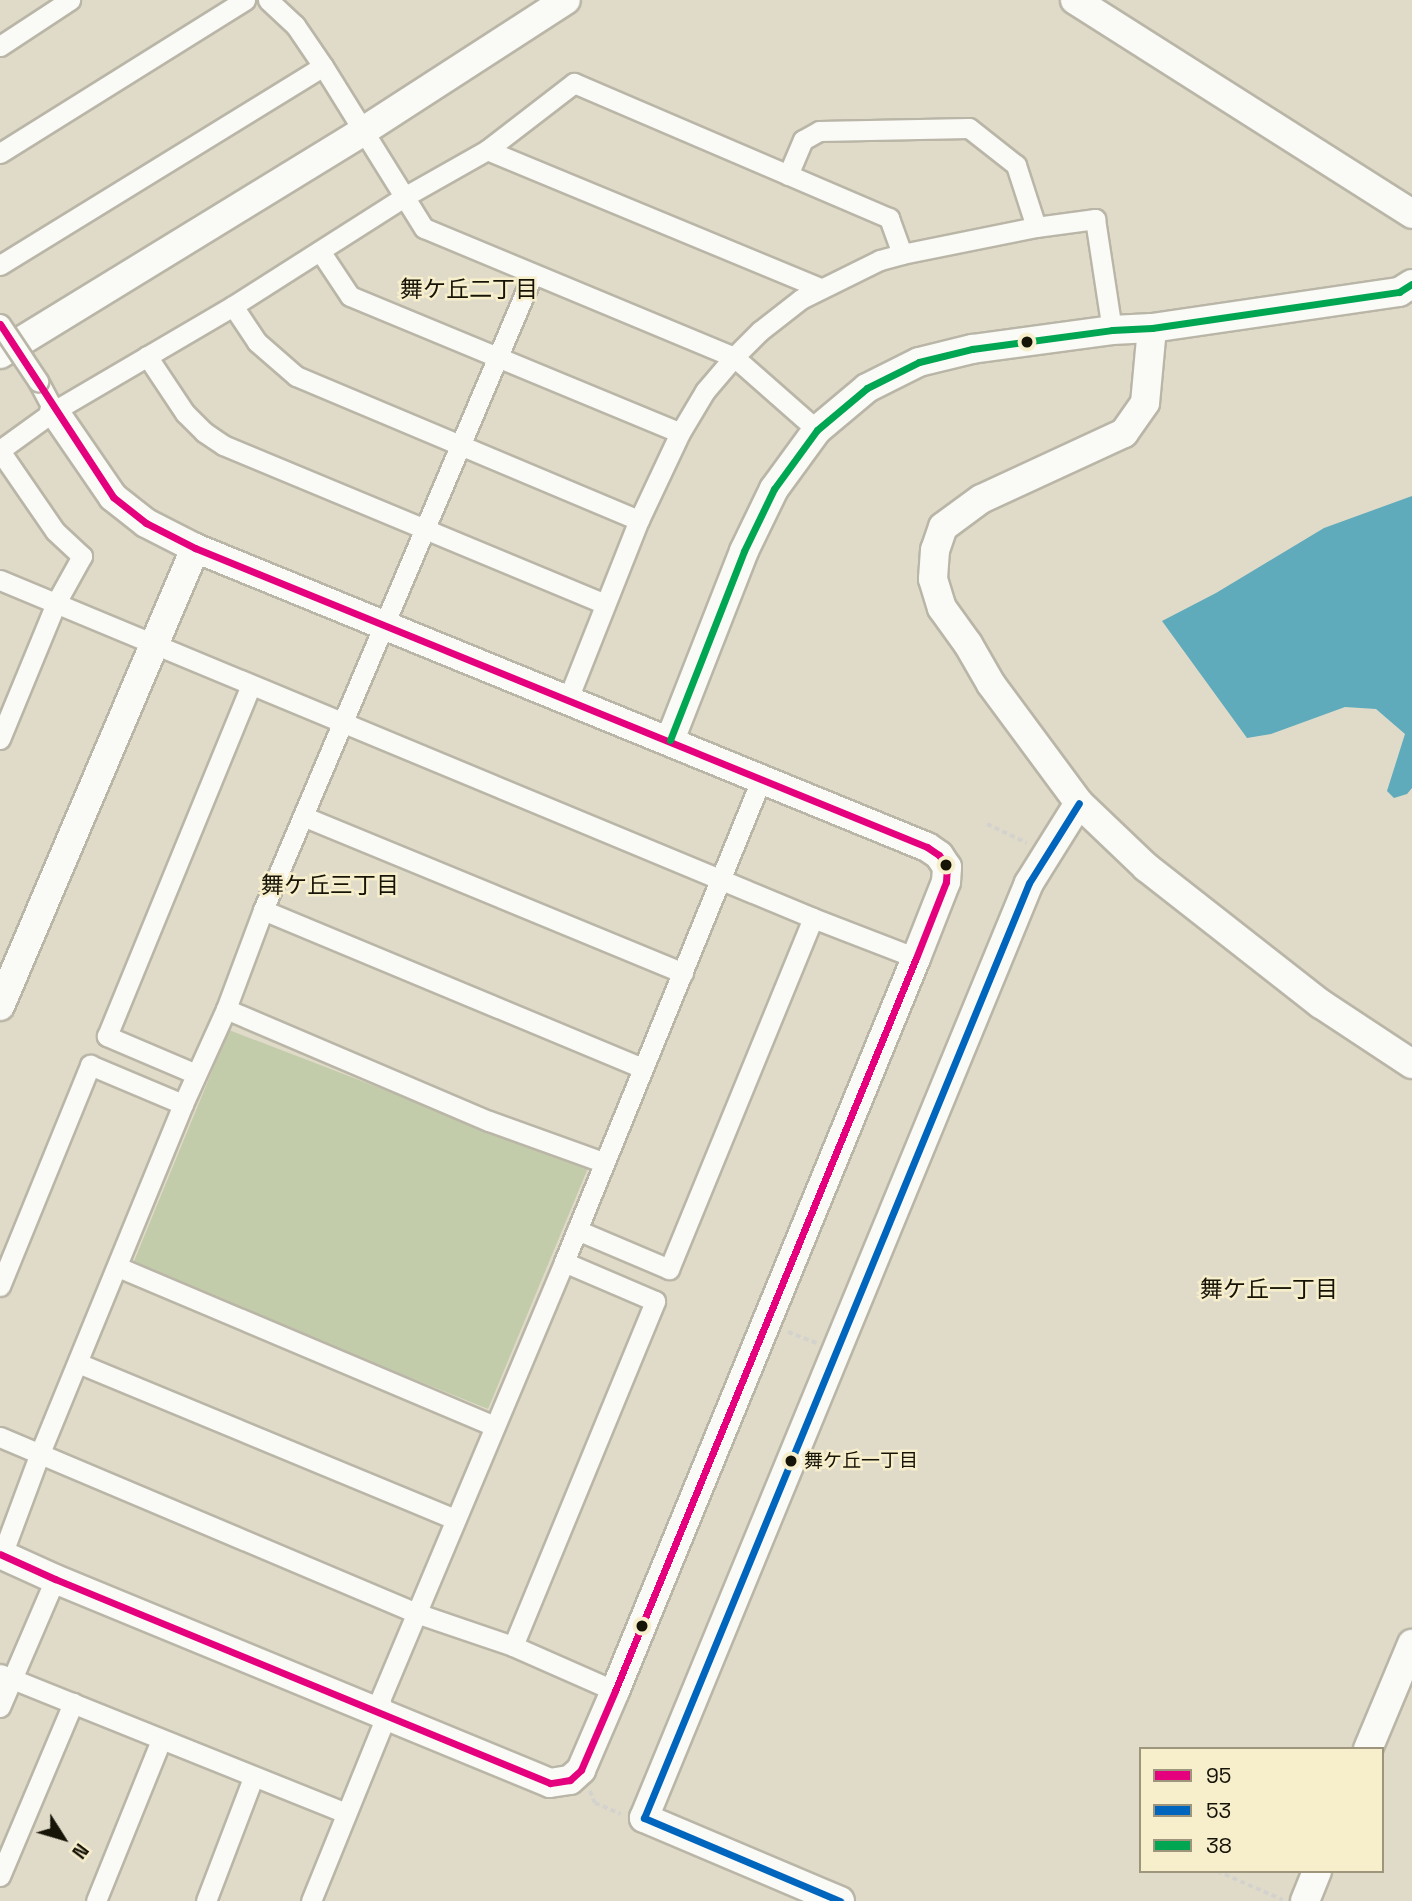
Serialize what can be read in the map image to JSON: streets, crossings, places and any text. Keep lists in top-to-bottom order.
{
  "districts": ["舞ケ丘二丁目", "舞ケ丘三丁目", "舞ケ丘一丁目"],
  "places": ["舞ケ丘一丁目"],
  "lines": ["transit line 38", "transit line 95", "transit line 53"],
  "legend": ["95", "53", "38"],
  "north": "bottom right"
}
